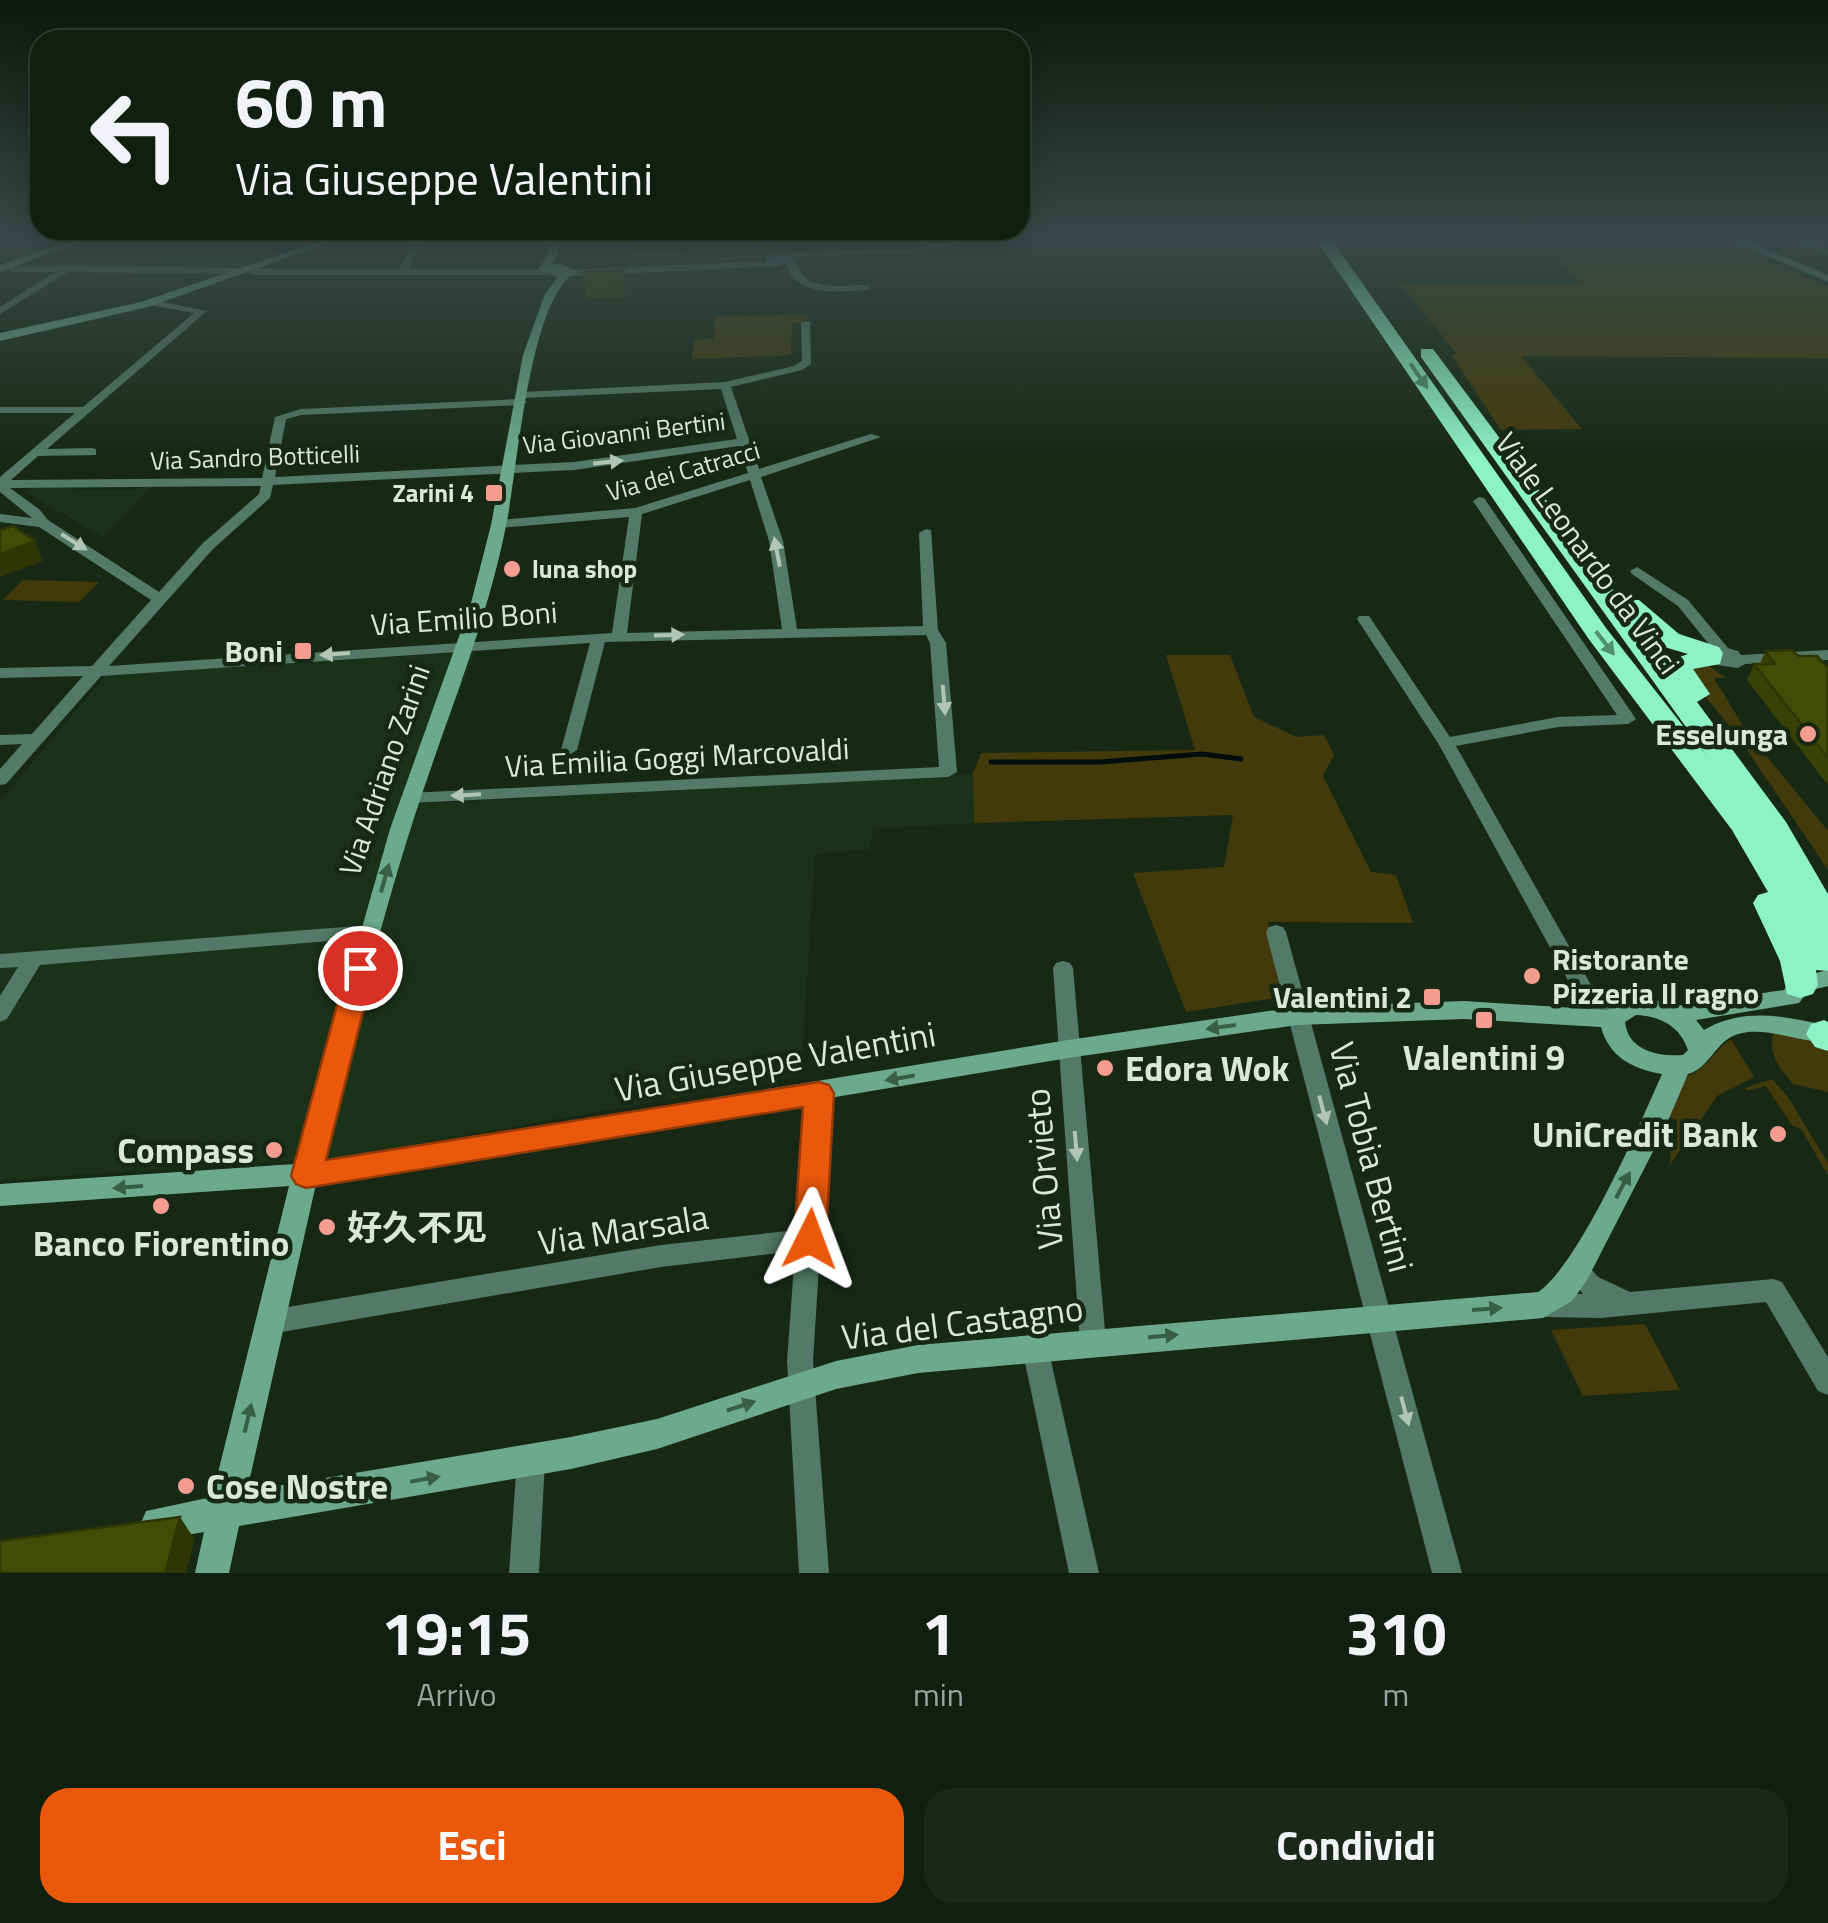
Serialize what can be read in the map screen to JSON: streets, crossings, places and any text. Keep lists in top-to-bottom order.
{
  "streets": {
    "highway": ["Viale Leonardo da Vinci"],
    "street": [
      "Via Giovanni Bertini",
      "Via Sandro Botticelli",
      "Via dei Catracci",
      "Via Emilio Boni",
      "Via Emilia Goggi Marcovaldi",
      "Via Adriano Zarini",
      "Via Giuseppe Valentini",
      "Via Tobia Bertini",
      "Via Orvieto",
      "Via Marsala",
      "Via del Castagno"
    ]
  },
  "crossings": [
    ["Via Giovanni Bertini", "Via Sandro Botticelli"],
    ["Via Giovanni Bertini", "Via Adriano Zarini"],
    ["Via Sandro Botticelli", "Via Adriano Zarini"],
    ["Via dei Catracci", "Via Adriano Zarini"],
    ["Via Emilio Boni", "Via Emilia Goggi Marcovaldi"],
    ["Via Emilio Boni", "Via Adriano Zarini"],
    ["Via Emilia Goggi Marcovaldi", "Via Adriano Zarini"],
    ["Via Adriano Zarini", "Via Giuseppe Valentini"],
    ["Via Adriano Zarini", "Via Marsala"],
    ["Via Adriano Zarini", "Via del Castagno"],
    ["Via Giuseppe Valentini", "Via Tobia Bertini"],
    ["Via Giuseppe Valentini", "Via Orvieto"],
    ["Via Tobia Bertini", "Via del Castagno"],
    ["Via Orvieto", "Via del Castagno"]
  ],
  "one_way": [
    "Via Emilia Goggi Marcovaldi",
    "Via Giuseppe Valentini",
    "Via Tobia Bertini",
    "Via Orvieto",
    "Via del Castagno"
  ],
  "places": {
    "transit": [
      "Zarini 4",
      "Boni",
      "Valentini 2",
      "Valentini 9"
    ],
    "other": [
      "luna shop",
      "Esselunga",
      "Ristorante Pizzeria Il ragno",
      "Edora Wok",
      "UniCredit Bank",
      "Compass",
      "Banco Fiorentino",
      "好久不见",
      "Cose Nostre"
    ]
  },
  "page": {
    "turn": ["60 m", "Via Giuseppe Valentini"],
    "eta": [
      "19:15",
      "Arrivo",
      "1",
      "min",
      "310",
      "m"
    ],
    "buttons": ["Esci", "Condividi"]
  }
}
